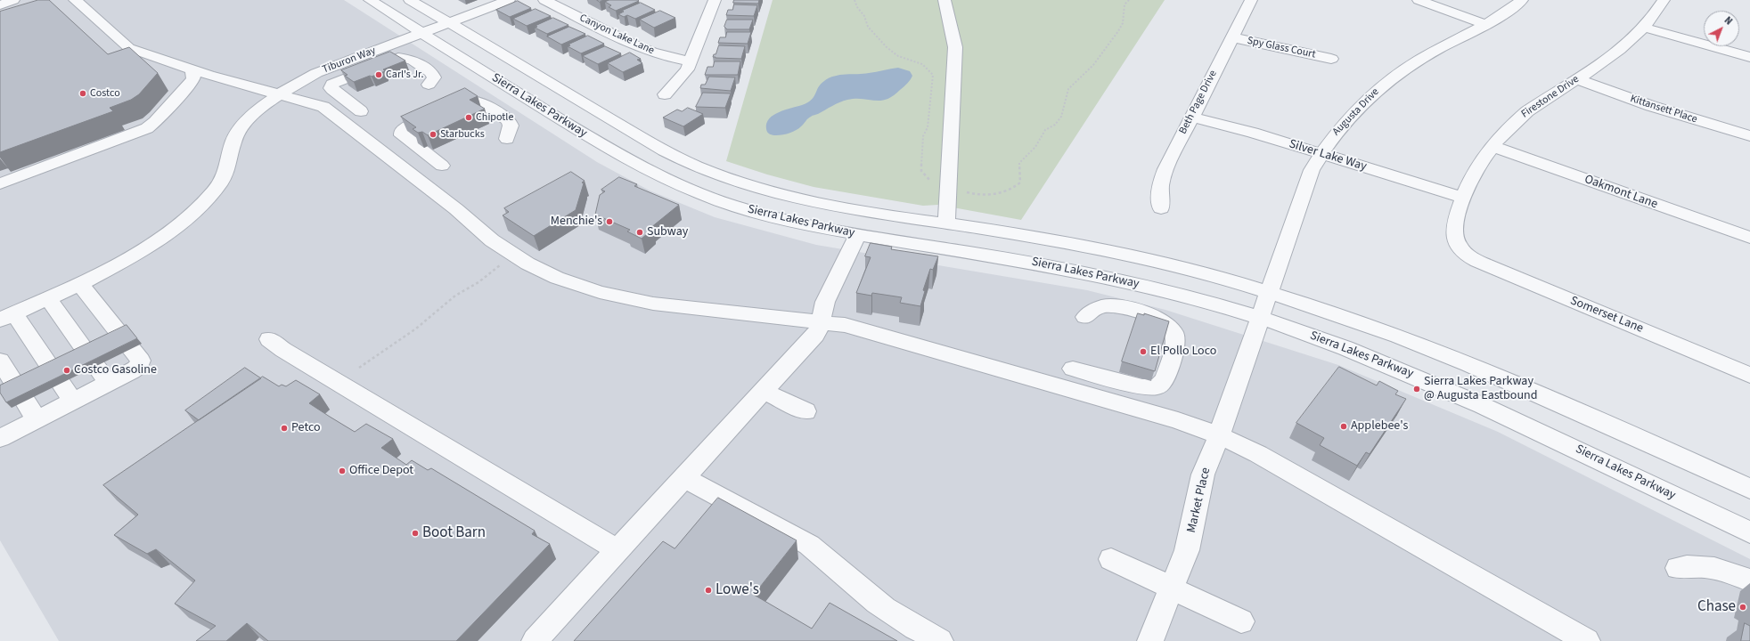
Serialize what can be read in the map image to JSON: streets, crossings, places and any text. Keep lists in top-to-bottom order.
{
  "streets": {
    "street": [
      "Canyon Lake Lane",
      "Spy Glass Court",
      "Tiburon Way",
      "Firestone Drive",
      "Beth Page Drive",
      "Sierra Lakes Parkway",
      "Kittansett Place",
      "Augusta Drive",
      "Silver Lake Way",
      "Oakmont Lane",
      "Somerset Lane",
      "Market Place"
    ]
  },
  "crossings": [
    ["Spy Glass Court", "Beth Page Drive"],
    ["Tiburon Way", "Sierra Lakes Parkway"],
    ["Firestone Drive", "Kittansett Place"],
    ["Firestone Drive", "Silver Lake Way"],
    ["Firestone Drive", "Oakmont Lane"],
    ["Firestone Drive", "Somerset Lane"],
    ["Beth Page Drive", "Silver Lake Way"],
    ["Sierra Lakes Parkway", "Augusta Drive"],
    ["Sierra Lakes Parkway", "Market Place"],
    ["Augusta Drive", "Silver Lake Way"],
    ["Augusta Drive", "Market Place"]
  ],
  "places": [
    "Carl's Jr.",
    "Costco",
    "Chipotle",
    "Starbucks",
    "Menchie's",
    "Subway",
    "El Pollo Loco",
    "Costco Gasoline",
    "Sierra Lakes Parkway @ Augusta Eastbound",
    "Applebee's",
    "Petco",
    "Office Depot",
    "Boot Barn",
    "Lowe's",
    "Chase"
  ],
  "north": "top right"
}
